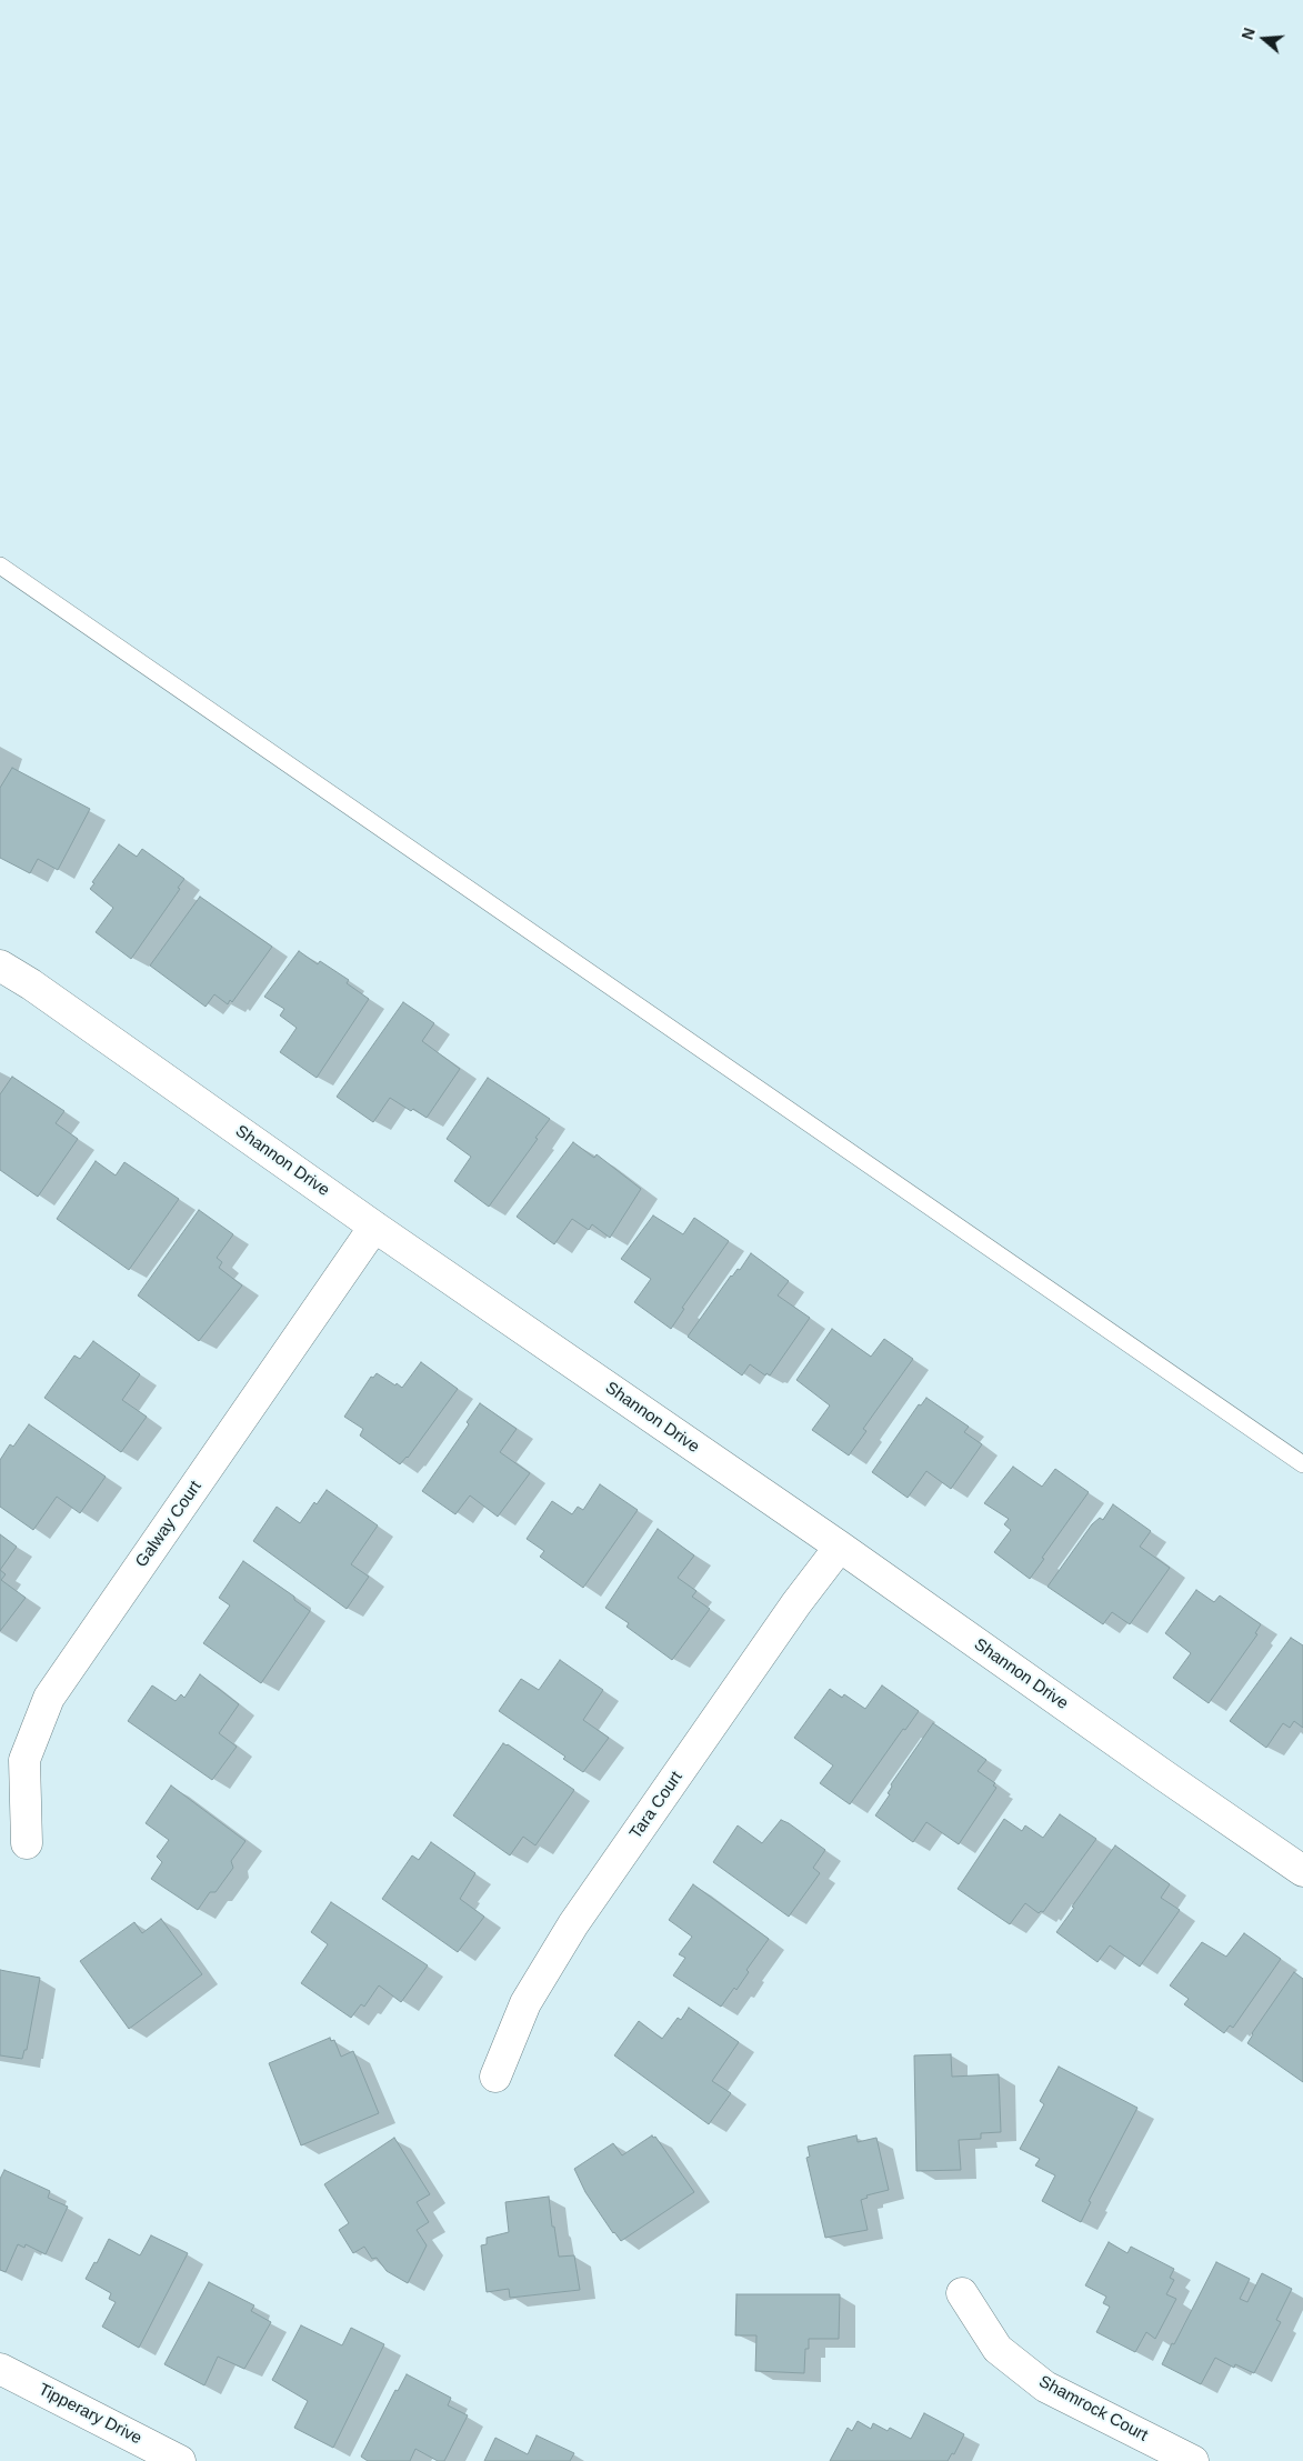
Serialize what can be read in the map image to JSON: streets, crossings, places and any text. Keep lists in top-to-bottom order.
{
  "streets": {
    "street": [
      "Shannon Drive",
      "Galway Court",
      "Tara Court",
      "Shamrock Court",
      "Tipperary Drive"
    ]
  },
  "crossings": [
    ["Shannon Drive", "Galway Court"],
    ["Shannon Drive", "Tara Court"]
  ],
  "north": "left"
}
